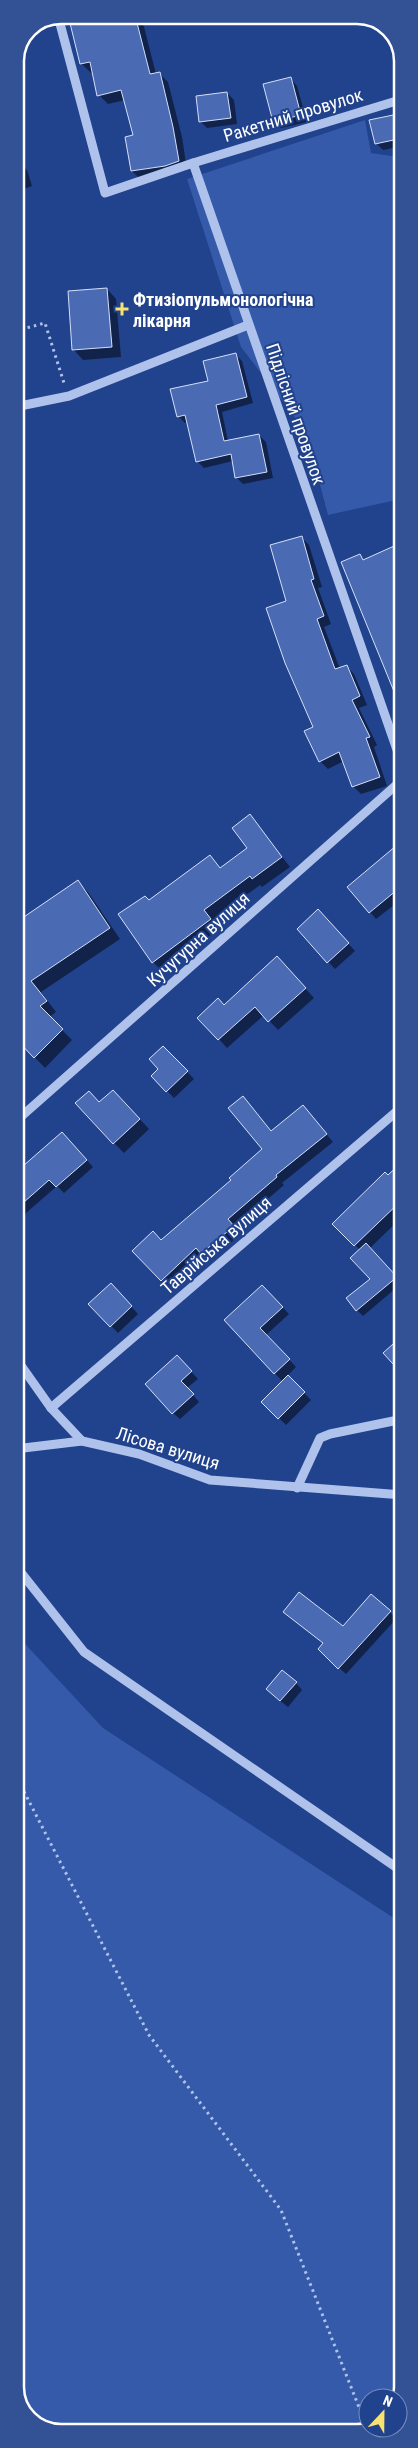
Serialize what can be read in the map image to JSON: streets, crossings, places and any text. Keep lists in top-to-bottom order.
{
  "streets": {
    "street": [
      "Ракетний провулок",
      "Підлісний провулок",
      "Кучугурна вулиця",
      "Таврійська вулиця",
      "Лісова вулиця"
    ]
  },
  "crossings": [
    ["Ракетний провулок", "Підлісний провулок"]
  ],
  "places": {
    "health": ["Фтизіопульмонологічна лікарня"]
  },
  "north": "top"
}
